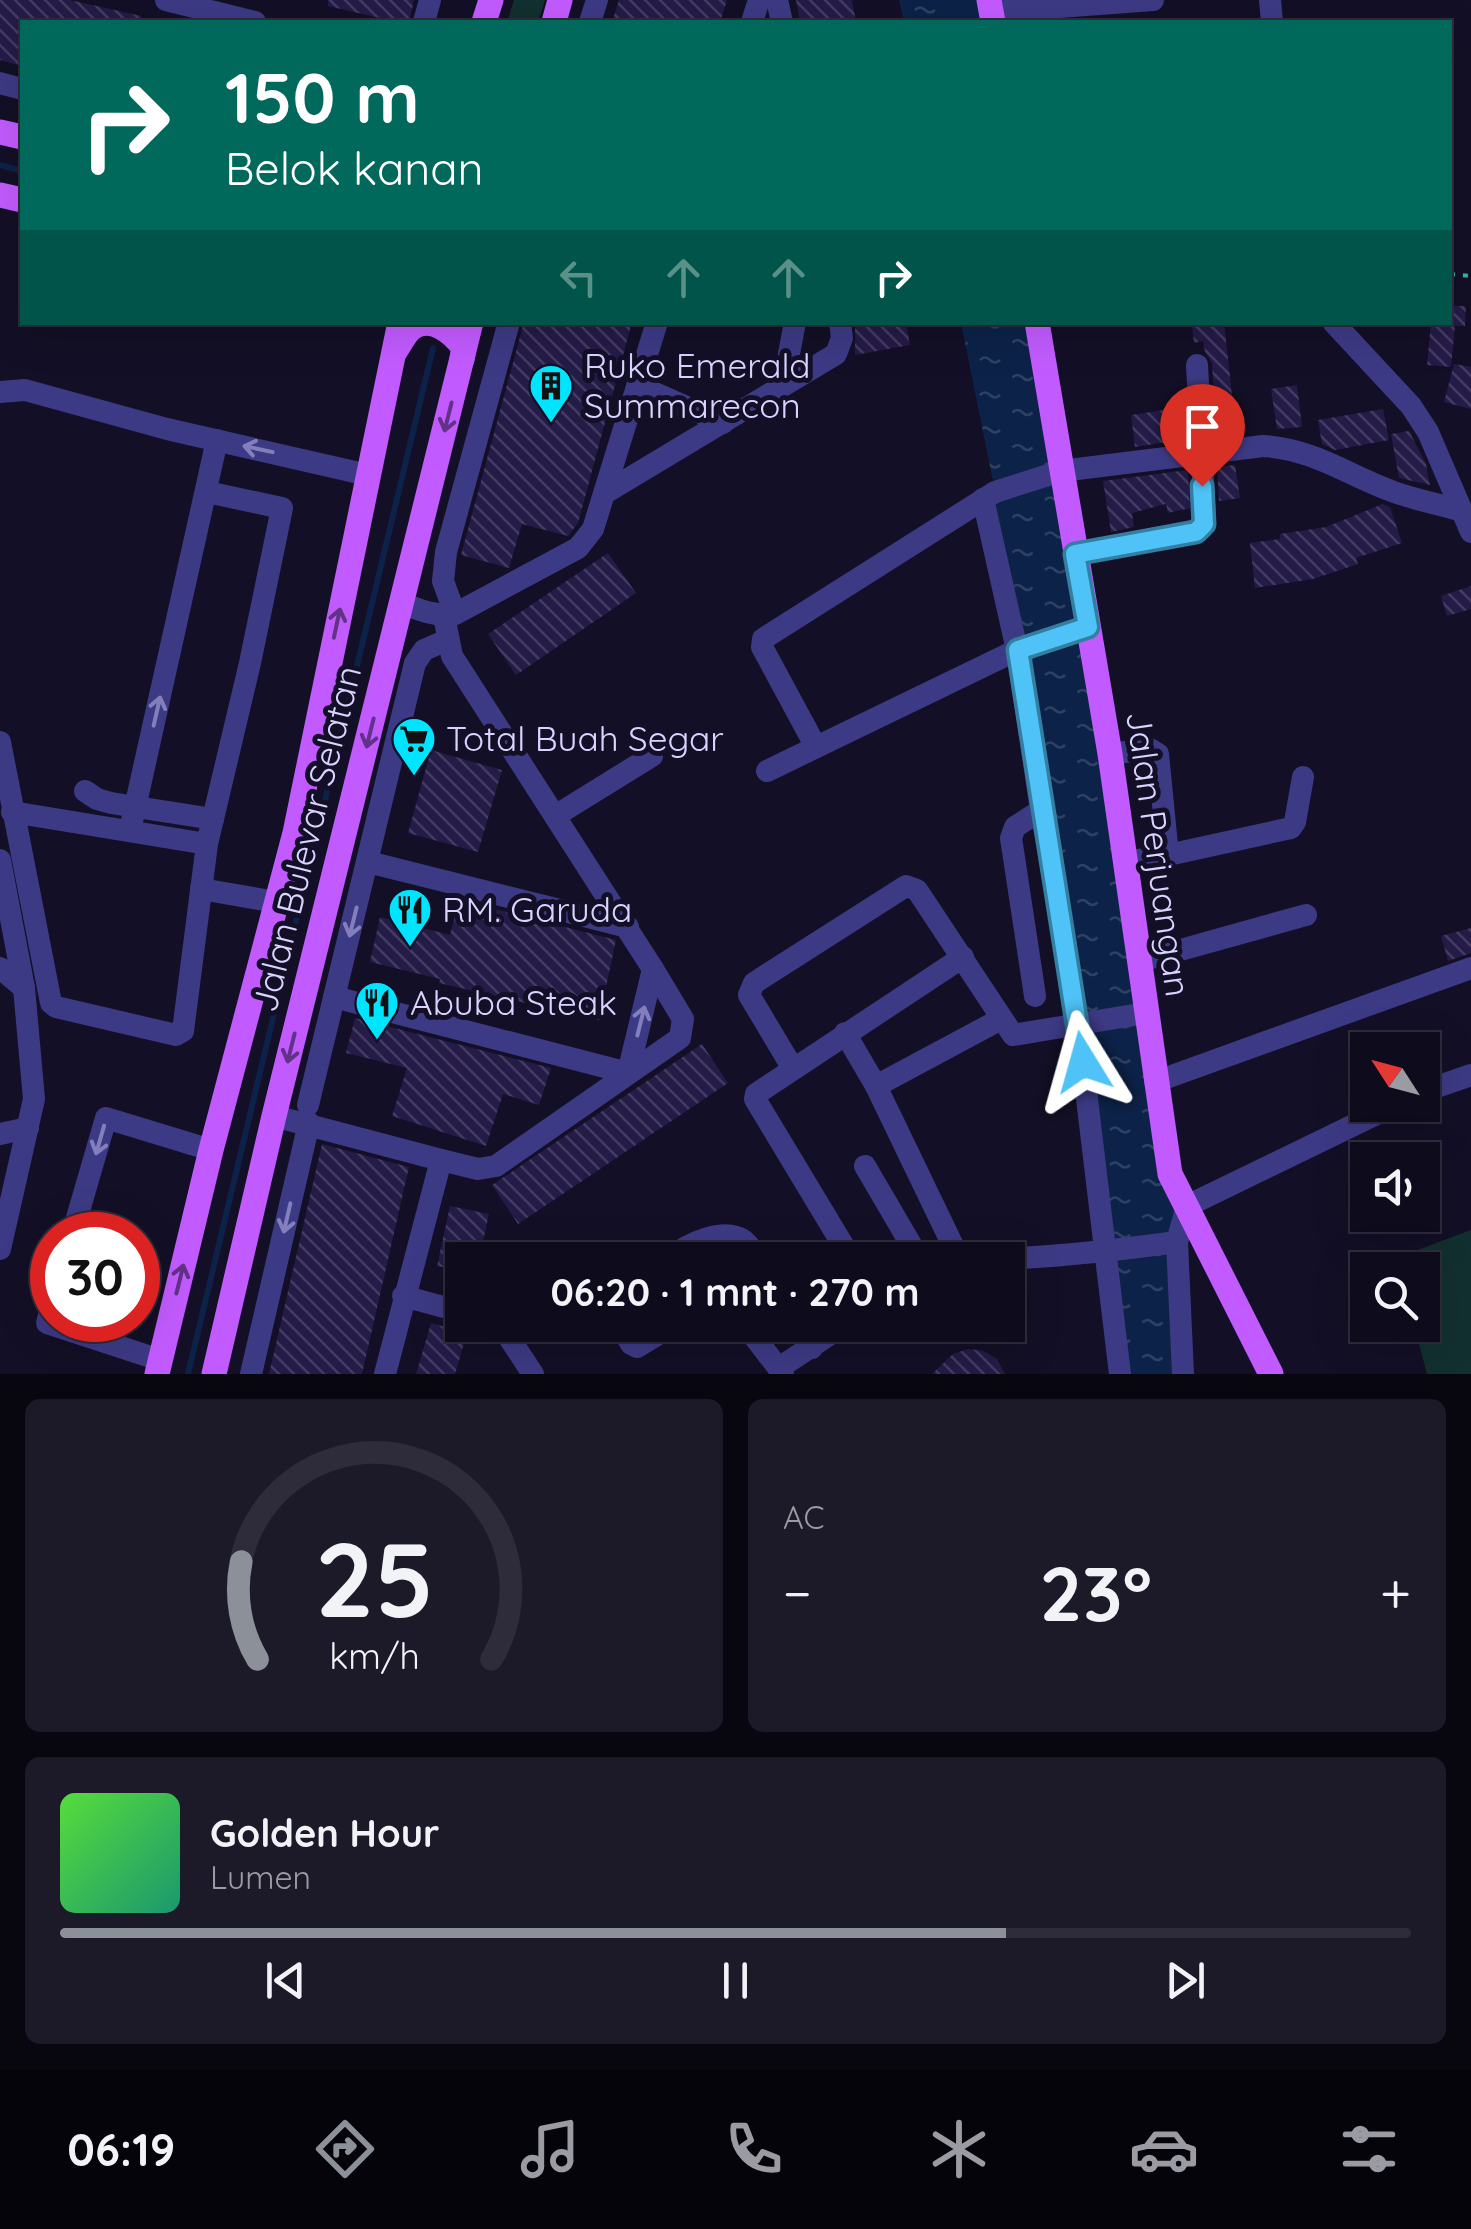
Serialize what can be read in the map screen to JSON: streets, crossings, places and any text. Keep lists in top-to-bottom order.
{
  "streets": {
    "main road": ["Jalan Bulevar Selatan", "Jalan Perjuangan"]
  },
  "places": {
    "building": ["Ruko Emerald Summarecon"],
    "supermarket": ["Total Buah Segar"],
    "restaurant": ["RM. Garuda", "Abuba Steak"]
  },
  "north": "top left",
  "page": {
    "turn": ["150 m", "Belok kanan"],
    "limit": "30",
    "trip": "06:20 · 1 mnt · 270 m",
    "tile": "AC",
    "heat": ["−", "23°", "+"],
    "song": ["Golden Hour", "Lumen"],
    "tabs": "06:19",
    "gauge": ["25", "km/h"]
  }
}
